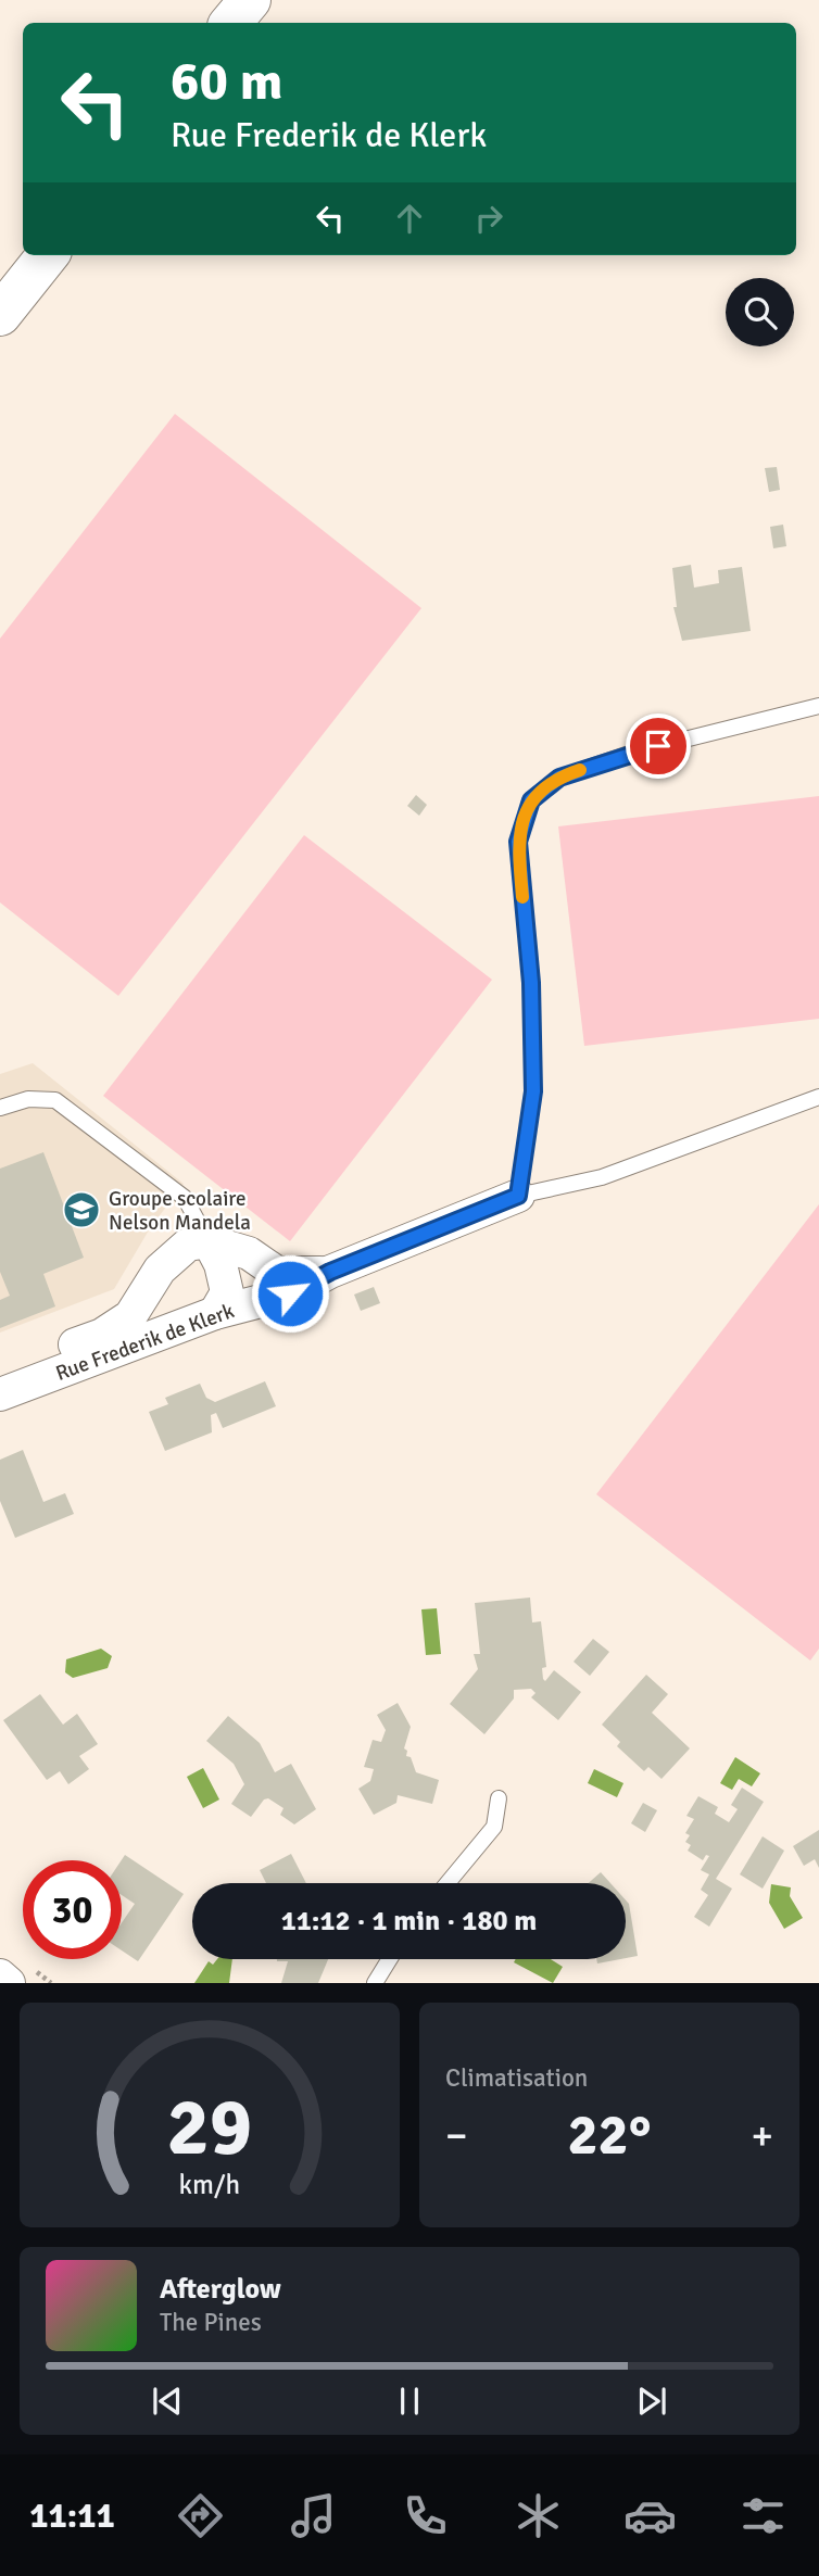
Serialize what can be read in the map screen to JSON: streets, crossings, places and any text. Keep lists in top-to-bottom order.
{
  "streets": {
    "street": ["Rue Frederik de Klerk"]
  },
  "places": {
    "school or university": ["Groupe scolaire Nelson Mandela"]
  },
  "page": {
    "turn": ["60 m", "Rue Frederik de Klerk"],
    "limit": "30",
    "trip": "11:12 · 1 min · 180 m",
    "tile": "Climatisation",
    "heat": ["−", "22°", "+"],
    "song": ["Afterglow", "The Pines"],
    "tabs": "11:11",
    "gauge": ["29", "km/h"]
  }
}
